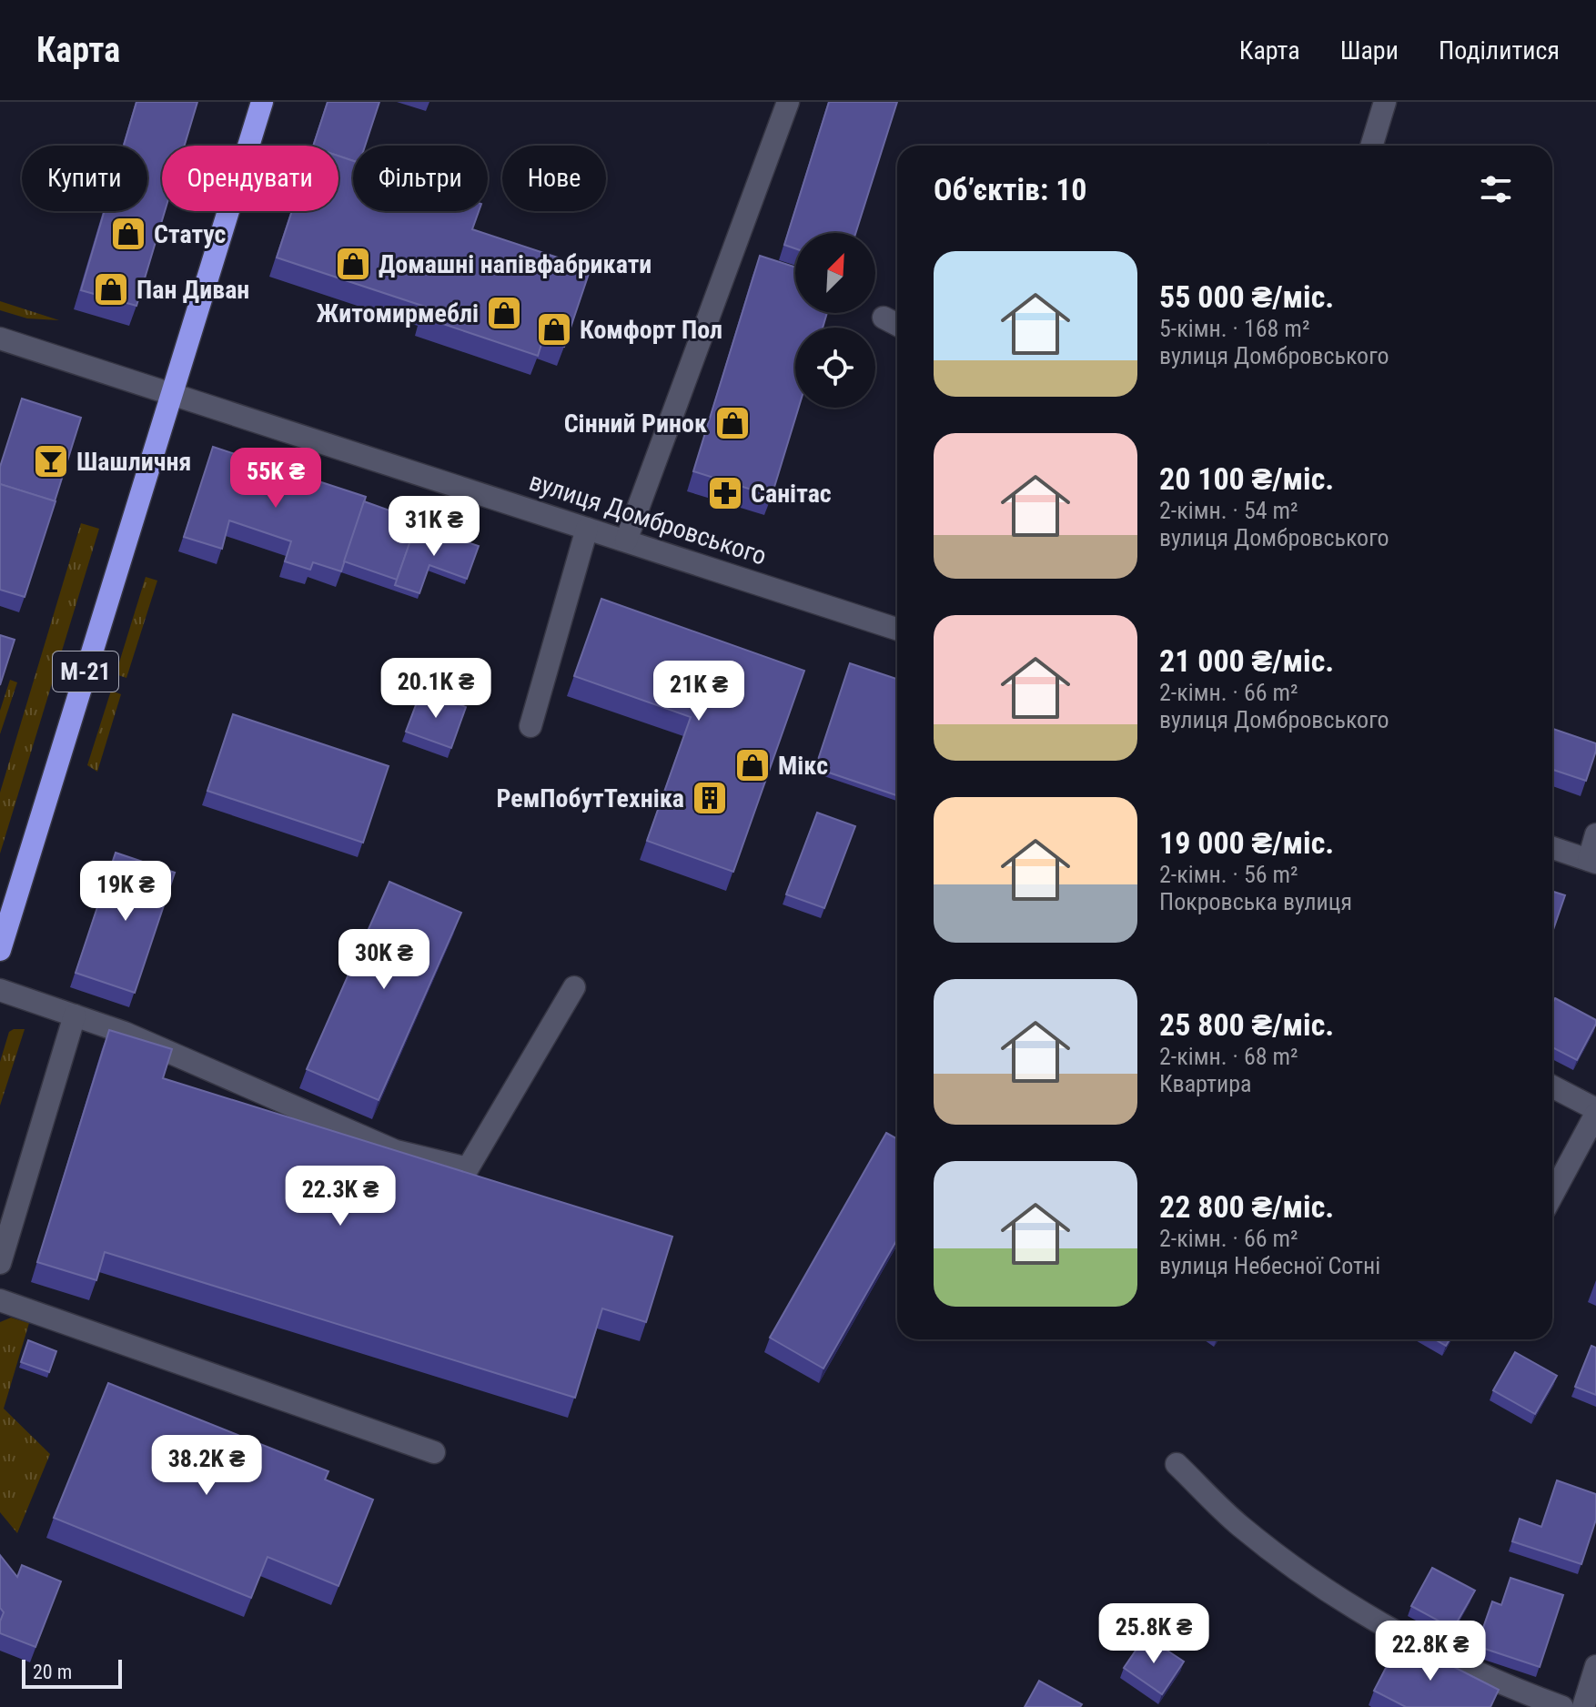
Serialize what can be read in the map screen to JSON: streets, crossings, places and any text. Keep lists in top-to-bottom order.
{
  "streets": {
    "highway": ["М-21"],
    "street": ["вулиця Домбровського"]
  },
  "crossings": [
    ["вулиця Домбровського", "М-21"]
  ],
  "places": {
    "shop": [
      "Статус",
      "Домашні напівфабрикати",
      "Пан Диван",
      "Житомирмеблі",
      "Комфорт Пол",
      "Сінний Ринок",
      "Мікс"
    ],
    "bar": ["Шашличня"],
    "pharmacy": ["Санітас"],
    "building": ["РемПобутТехніка"]
  },
  "scale_bar": "20 m",
  "north": "top right",
  "page": {
    "header": "Карта",
    "nav": ["Карта", "Шари", "Поділитися"],
    "chip": [
      "Купити",
      "Орендувати",
      "Фільтри",
      "Нове"
    ],
    "heading": "Об’єктів: 10",
    "list": [
      {
        "name": "55 000 ₴/міс.",
        "note": "5-кімн. · 168 m² · вулиця Домбровського"
      },
      {
        "name": "20 100 ₴/міс.",
        "note": "2-кімн. · 54 m² · вулиця Домбровського"
      },
      {
        "name": "21 000 ₴/міс.",
        "note": "2-кімн. · 66 m² · вулиця Домбровського"
      },
      {
        "name": "19 000 ₴/міс.",
        "note": "2-кімн. · 56 m² · Покровська вулиця"
      },
      {
        "name": "25 800 ₴/міс.",
        "note": "2-кімн. · 68 m² · Квартира"
      },
      {
        "name": "22 800 ₴/міс.",
        "note": "2-кімн. · 66 m² · вулиця Небесної Сотні"
      }
    ],
    "price": [
      "55K ₴",
      "31K ₴",
      "20.1K ₴",
      "21K ₴",
      "19K ₴",
      "30K ₴",
      "22.3K ₴",
      "38.2K ₴",
      "25.8K ₴",
      "22.8K ₴"
    ],
    "scale": "20 m"
  }
}
